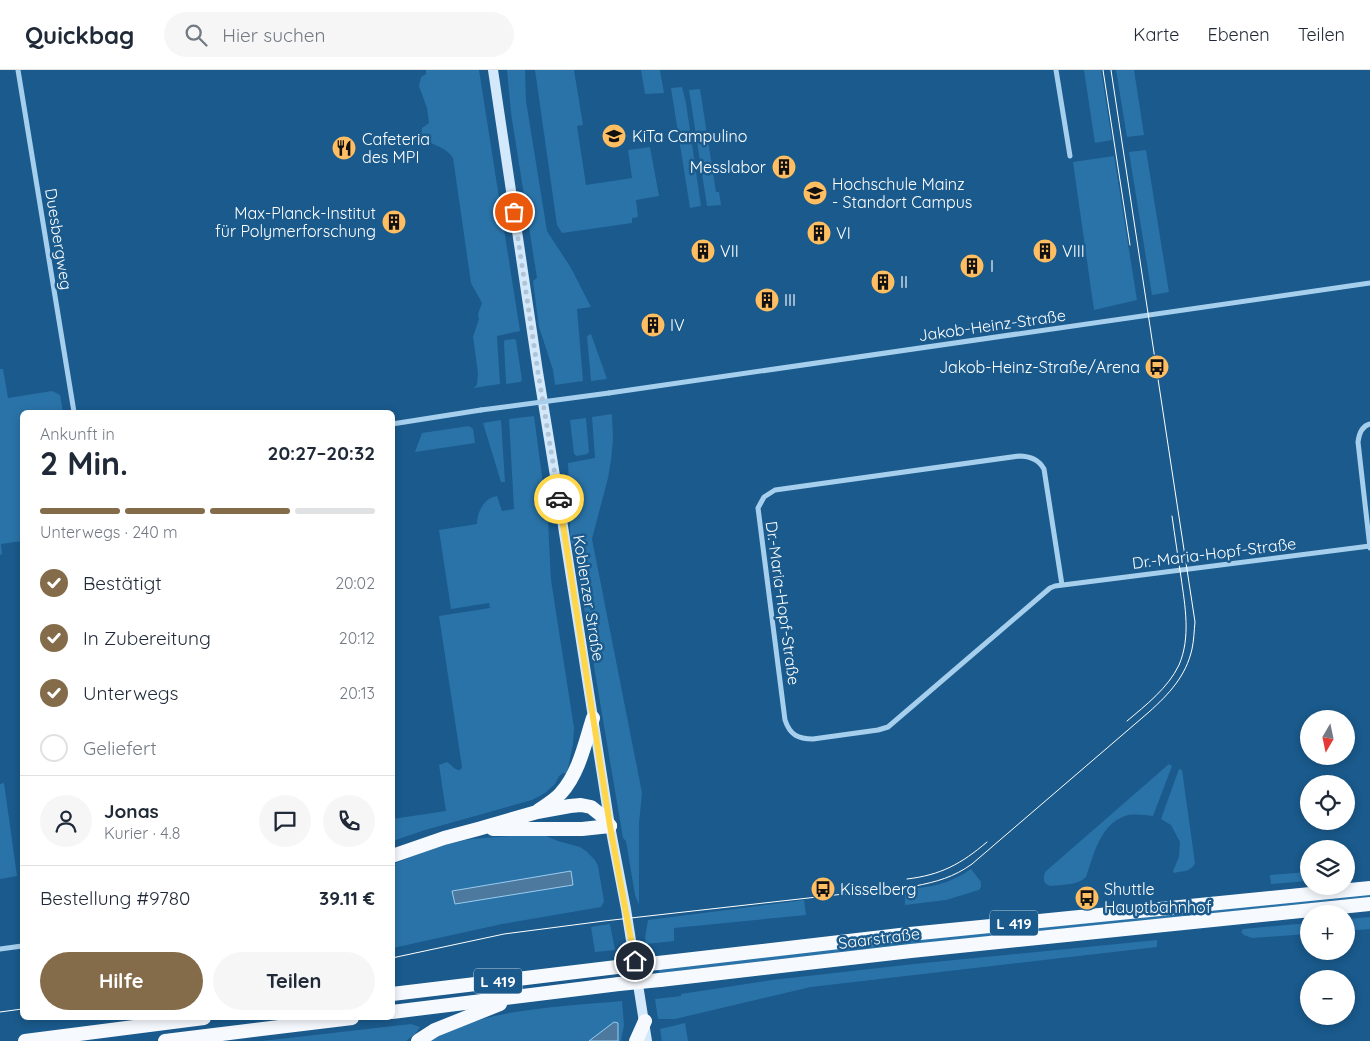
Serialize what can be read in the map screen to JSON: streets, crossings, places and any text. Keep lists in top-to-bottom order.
{
  "streets": {
    "highway": ["L 419", "Saarstraße"],
    "main road": ["Koblenzer Straße"],
    "street": ["Duesbergweg", "Jakob-Heinz-Straße", "Dr.-Maria-Hopf-Straße"]
  },
  "places": {
    "school or university": ["KiTa Campulino", "Hochschule Mainz - Standort Campus"],
    "restaurant": ["Cafeteria des MPI"],
    "building": [
      "Messlabor",
      "Max-Planck-Institut für Polymerforschung",
      "VI",
      "VII",
      "VIII",
      "I",
      "II",
      "III",
      "IV"
    ],
    "bus stop": ["Jakob-Heinz-Straße/Arena", "Kisselberg", "Shuttle Hauptbahnhof"]
  },
  "north": "bottom",
  "page": {
    "header": "Quickbag",
    "search": "Hier suchen",
    "nav": ["Karte", "Ebenen", "Teilen"],
    "heading": ["2 Min.", "Ankunft in", "20:27–20:32"],
    "panel": [
      "Jonas",
      "Kurier · 4.8",
      "Bestellung #9780",
      "39.11 €"
    ],
    "bar": "Unterwegs · 240 m",
    "list": [
      ["Bestätigt", "20:02"],
      ["In Zubereitung", "20:12"],
      ["Unterwegs", "20:13"],
      "Geliefert"
    ],
    "map_buttons": ["+", "−"],
    "buttons": ["Hilfe", "Teilen"]
  }
}
